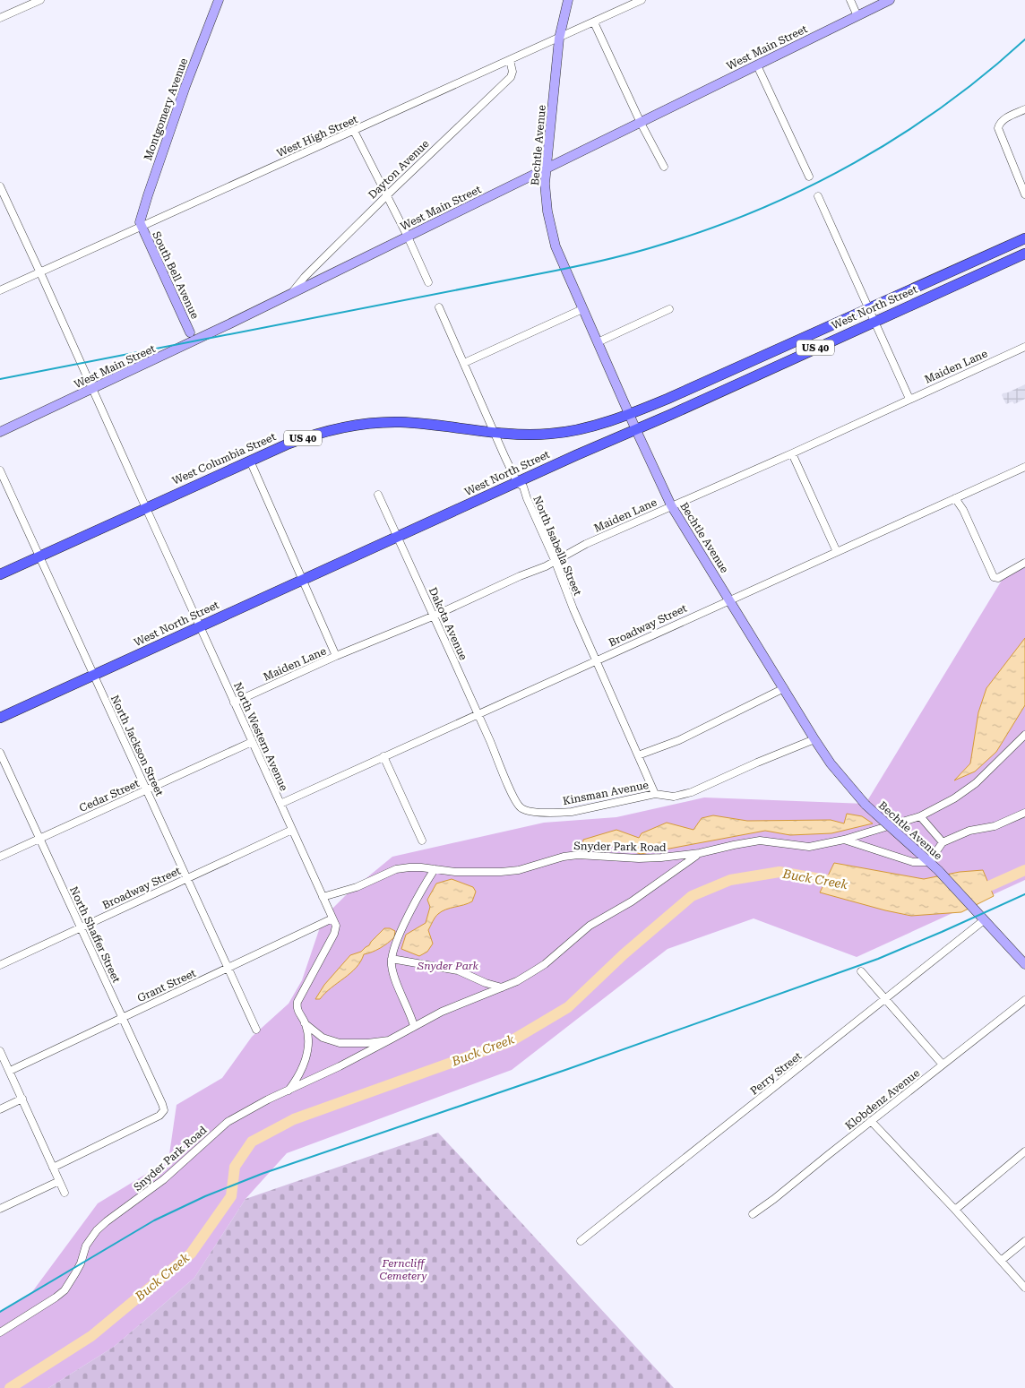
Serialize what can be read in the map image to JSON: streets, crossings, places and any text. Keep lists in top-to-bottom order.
{
  "streets": {
    "main road": ["West North Street", "US 40", "West Columbia Street"],
    "street": [
      "West Main Street",
      "Montgomery Avenue",
      "West High Street",
      "Bechtle Avenue",
      "Dayton Avenue",
      "South Bell Avenue",
      "Maiden Lane",
      "North Isabella Street",
      "Dakota Avenue",
      "Broadway Street",
      "North Western Avenue",
      "North Jackson Street",
      "Kinsman Avenue",
      "Cedar Street",
      "Snyder Park Road",
      "North Shaffer Street",
      "Grant Street",
      "Perry Street",
      "Klobdenz Avenue"
    ]
  },
  "crossings": [
    ["West Main Street", "Bechtle Avenue"],
    ["West Main Street", "Dayton Avenue"],
    ["West Main Street", "North Western Avenue"],
    ["Montgomery Avenue", "West High Street"],
    ["Montgomery Avenue", "South Bell Avenue"],
    ["West High Street", "Bechtle Avenue"],
    ["West High Street", "Dayton Avenue"],
    ["West High Street", "South Bell Avenue"],
    ["West High Street", "North Western Avenue"],
    ["Bechtle Avenue", "West North Street"],
    ["Bechtle Avenue", "Maiden Lane"],
    ["Bechtle Avenue", "West Columbia Street"],
    ["Bechtle Avenue", "Broadway Street"],
    ["Bechtle Avenue", "Kinsman Avenue"],
    ["Bechtle Avenue", "Perry Street"],
    ["West North Street", "West Columbia Street"],
    ["West North Street", "North Isabella Street"],
    ["West North Street", "Dakota Avenue"],
    ["West North Street", "North Western Avenue"],
    ["West North Street", "North Jackson Street"],
    ["Maiden Lane", "North Isabella Street"],
    ["Maiden Lane", "Dakota Avenue"],
    ["Maiden Lane", "North Western Avenue"],
    ["West Columbia Street", "North Isabella Street"],
    ["West Columbia Street", "North Western Avenue"],
    ["West Columbia Street", "North Jackson Street"],
    ["North Isabella Street", "Broadway Street"],
    ["North Isabella Street", "Kinsman Avenue"],
    ["Dakota Avenue", "Broadway Street"],
    ["Dakota Avenue", "Kinsman Avenue"],
    ["Broadway Street", "North Western Avenue"],
    ["Broadway Street", "North Jackson Street"],
    ["Broadway Street", "North Shaffer Street"],
    ["North Western Avenue", "Cedar Street"],
    ["North Western Avenue", "Snyder Park Road"],
    ["North Western Avenue", "Grant Street"],
    ["North Jackson Street", "Cedar Street"],
    ["North Jackson Street", "Grant Street"],
    ["Cedar Street", "North Shaffer Street"],
    ["North Shaffer Street", "Grant Street"]
  ],
  "water": ["Buck Creek"],
  "parks": ["Snyder Park", "Ferncliff Cemetery"]
}
